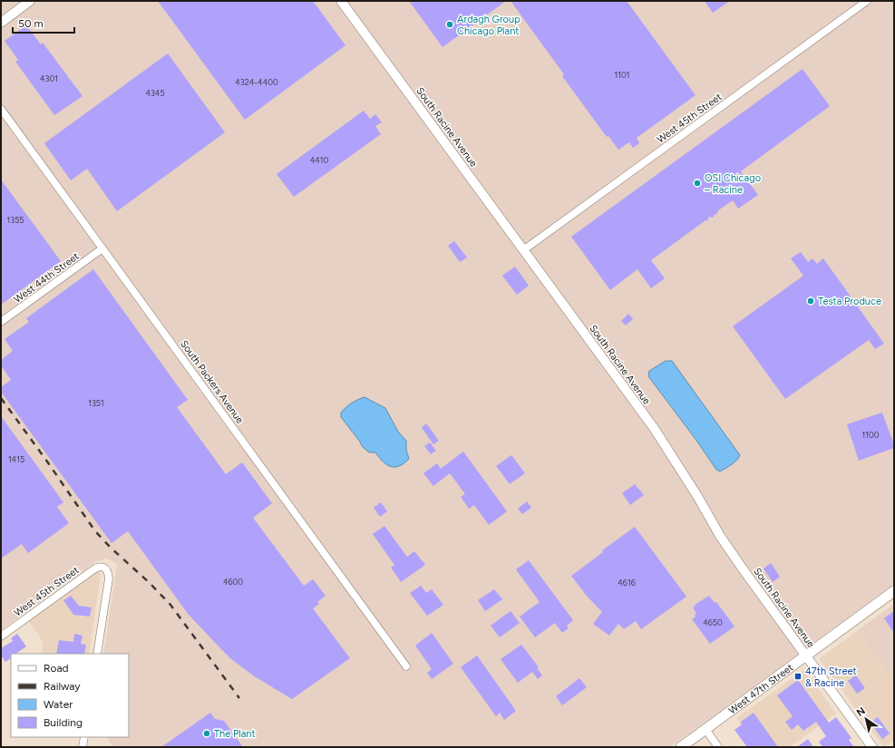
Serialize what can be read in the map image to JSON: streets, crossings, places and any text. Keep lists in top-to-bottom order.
{
  "streets": {
    "main road": ["West 47th Street"],
    "street": [
      "West 45th Street",
      "South Racine Avenue",
      "West 44th Street",
      "South Packers Avenue"
    ]
  },
  "crossings": [
    ["West 45th Street", "South Racine Avenue"],
    ["South Racine Avenue", "West 47th Street"],
    ["West 44th Street", "South Packers Avenue"]
  ],
  "places": {
    "other": [
      "Ardagh Group Chicago Plant",
      "OSI Chicago – Racine",
      "Testa Produce",
      "The Plant"
    ],
    "transit": ["47th Street & Racine"]
  },
  "house_numbers": [
    "1101",
    "4301",
    "4324-4400",
    "4345",
    "4410",
    "1355",
    "1351",
    "1100",
    "1415",
    "4600",
    "4616",
    "4650"
  ],
  "legend": [
    "Road",
    "Railway",
    "Water",
    "Building"
  ],
  "scale_bar": "50 m",
  "north": "top left"
}
